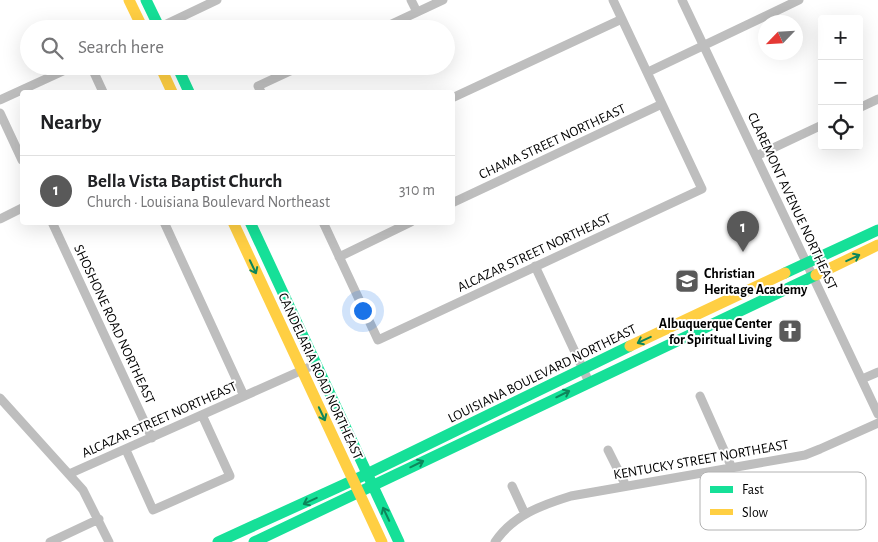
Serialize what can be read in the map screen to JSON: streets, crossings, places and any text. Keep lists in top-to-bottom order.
{
  "streets": {
    "main road": ["LOUISIANA BOULEVARD NORTHEAST", "CANDELARIA ROAD NORTHEAST"],
    "street": [
      "CHAMA STREET NORTHEAST",
      "CLAREMONT AVENUE NORTHEAST",
      "ALCAZAR STREET NORTHEAST",
      "SHOSHONE ROAD NORTHEAST",
      "KENTUCKY STREET NORTHEAST"
    ]
  },
  "crossings": [
    ["CHAMA STREET NORTHEAST", "ALCAZAR STREET NORTHEAST"],
    ["CLAREMONT AVENUE NORTHEAST", "LOUISIANA BOULEVARD NORTHEAST"],
    ["ALCAZAR STREET NORTHEAST", "SHOSHONE ROAD NORTHEAST"],
    ["ALCAZAR STREET NORTHEAST", "CANDELARIA ROAD NORTHEAST"],
    ["LOUISIANA BOULEVARD NORTHEAST", "CANDELARIA ROAD NORTHEAST"]
  ],
  "places": {
    "school or university": ["Christian Heritage Academy"],
    "church": ["Albuquerque Center for Spiritual Living"]
  },
  "legend": ["Fast", "Slow"],
  "north": "bottom left",
  "page": {
    "map_buttons": ["+", "−"],
    "search": "Search here",
    "heading": "Nearby",
    "list": [
      {
        "mark": "1",
        "name": "Bella Vista Baptist Church",
        "note": "Church · Louisiana Boulevard Northeast",
        "value": "310 m"
      }
    ],
    "pins": "1"
  }
}
